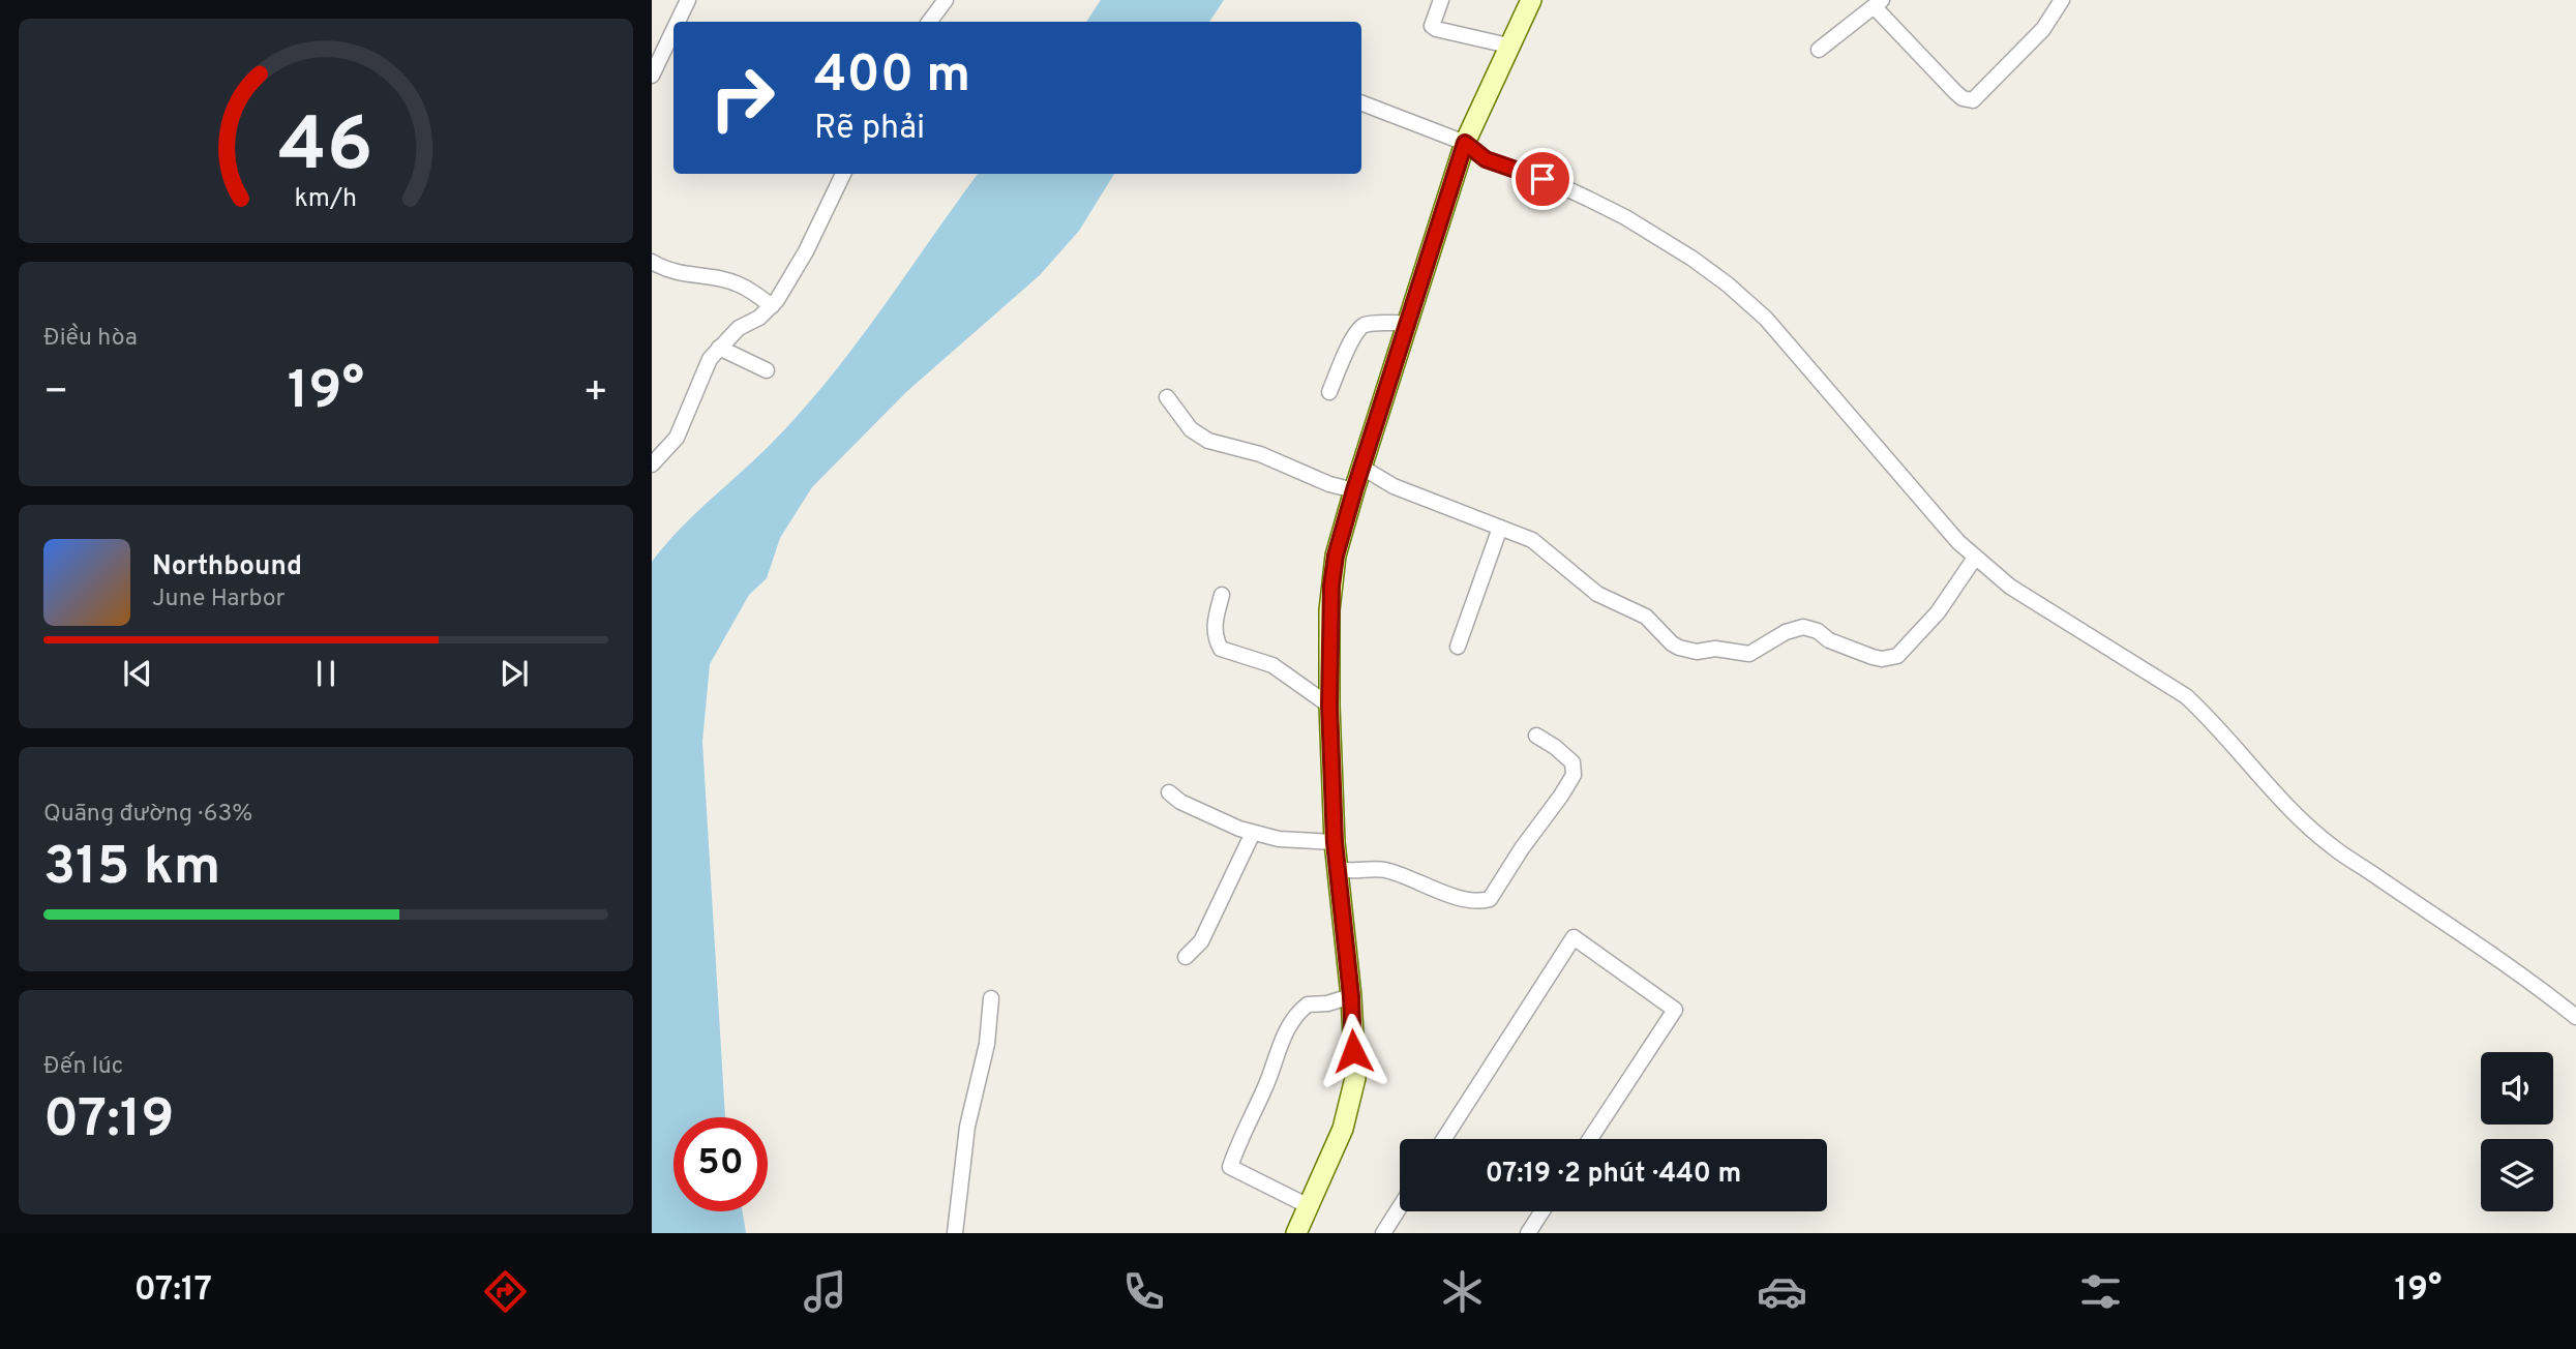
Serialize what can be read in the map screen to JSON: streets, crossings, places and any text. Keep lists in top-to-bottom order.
{
  "page": {
    "turn": ["400 m", "Rẽ phải"],
    "tile": [
      "Điều hòa",
      ["Quãng đường · 63%", "315 km"],
      ["Đến lúc", "07:19"]
    ],
    "heat": ["−", "19°", "+"],
    "song": ["Northbound", "June Harbor"],
    "limit": "50",
    "trip": "07:19 · 2 phút · 440 m",
    "tabs": ["07:17", "19°"],
    "gauge": ["46", "km/h"]
  }
}
